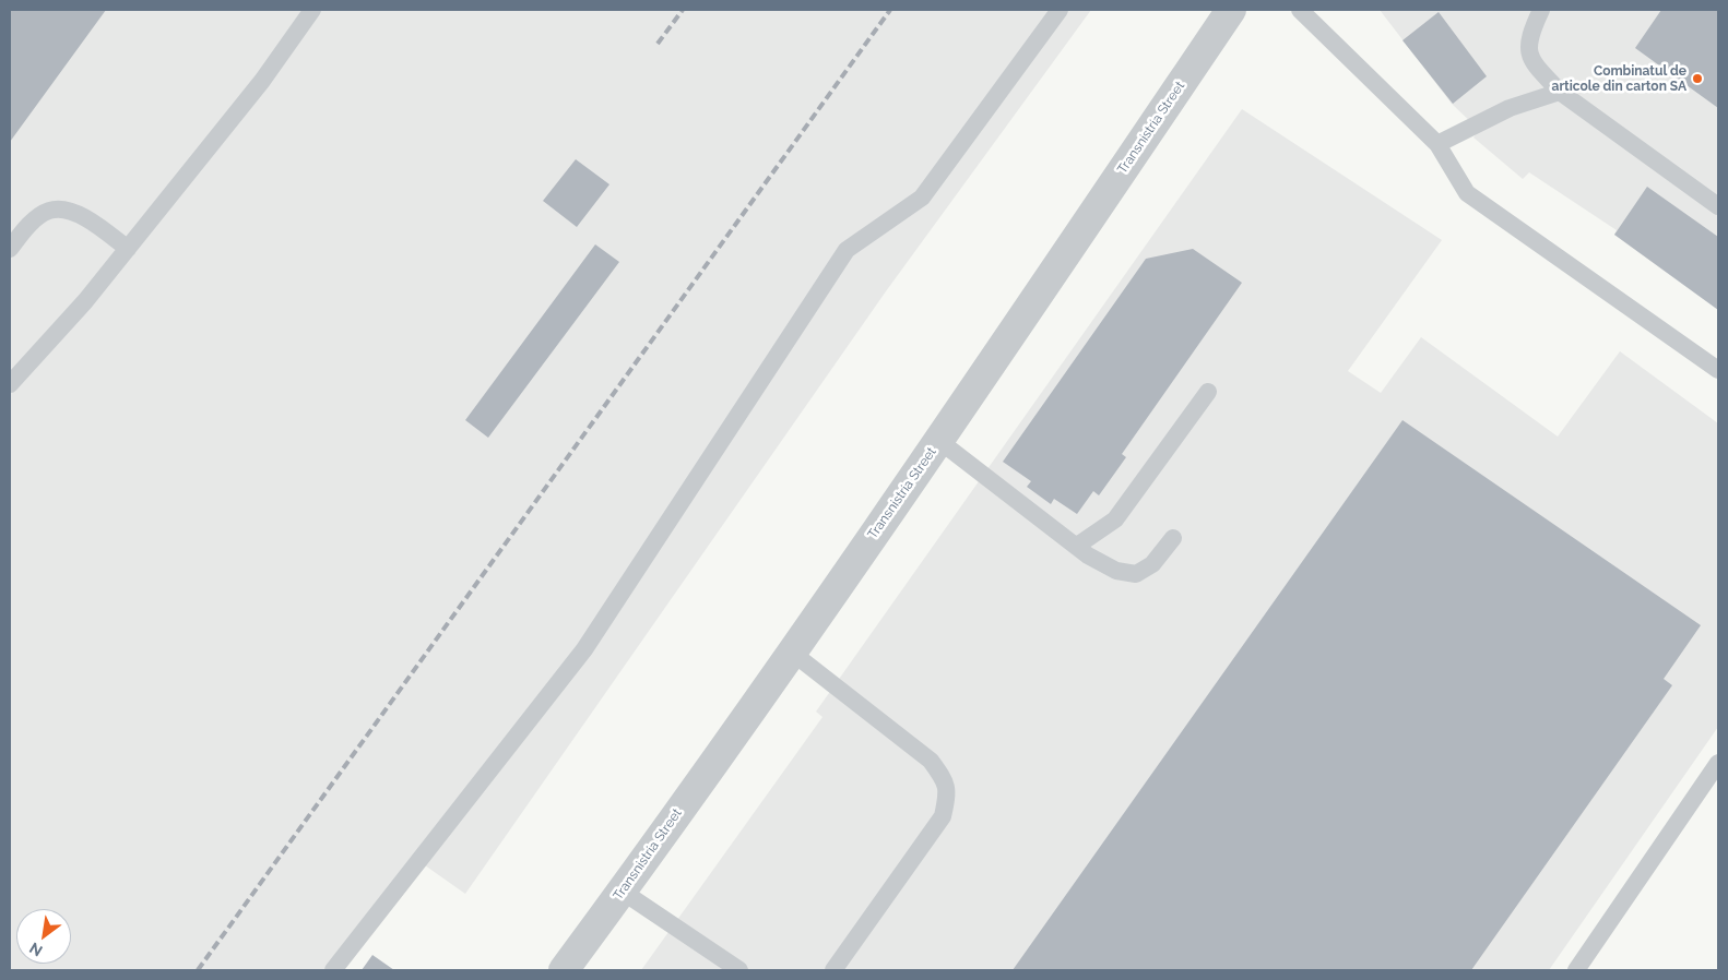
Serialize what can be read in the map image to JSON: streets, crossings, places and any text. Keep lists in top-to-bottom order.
{
  "streets": {
    "street": ["Transnistria Street"]
  },
  "places": ["Combinatul de articole din carton SA"],
  "north": "bottom left"
}
